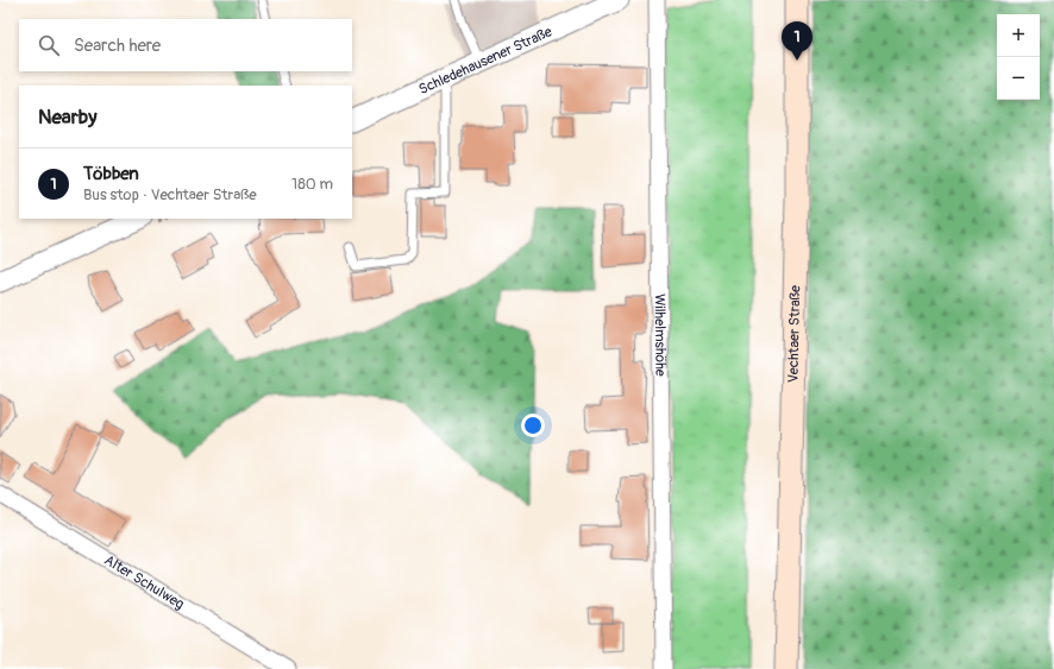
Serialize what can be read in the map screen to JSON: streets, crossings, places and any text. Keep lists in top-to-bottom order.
{
  "streets": {
    "main road": ["Vechtaer Straße"],
    "street": ["Schledehausener Straße", "Wilhelmshöhe", "Alter Schulweg"]
  },
  "page": {
    "map_buttons": ["+", "−"],
    "search": "Search here",
    "pins": "1",
    "heading": "Nearby",
    "list": [
      {
        "mark": "1",
        "name": "Többen",
        "note": "Bus stop · Vechtaer Straße",
        "value": "180 m"
      }
    ]
  }
}
